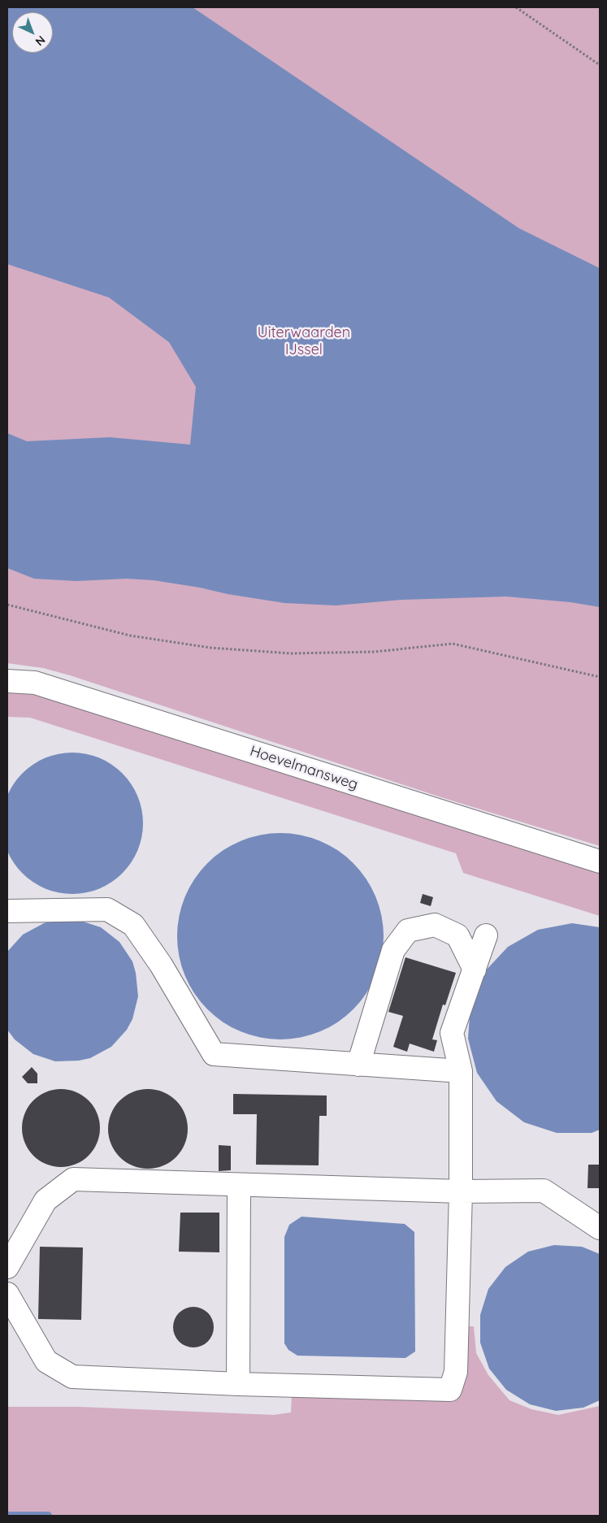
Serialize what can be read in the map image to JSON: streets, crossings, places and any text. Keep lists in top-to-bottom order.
{
  "streets": {
    "street": ["Hoevelmansweg"]
  },
  "parks": ["Uiterwaarden IJssel"],
  "north": "bottom right"
}
